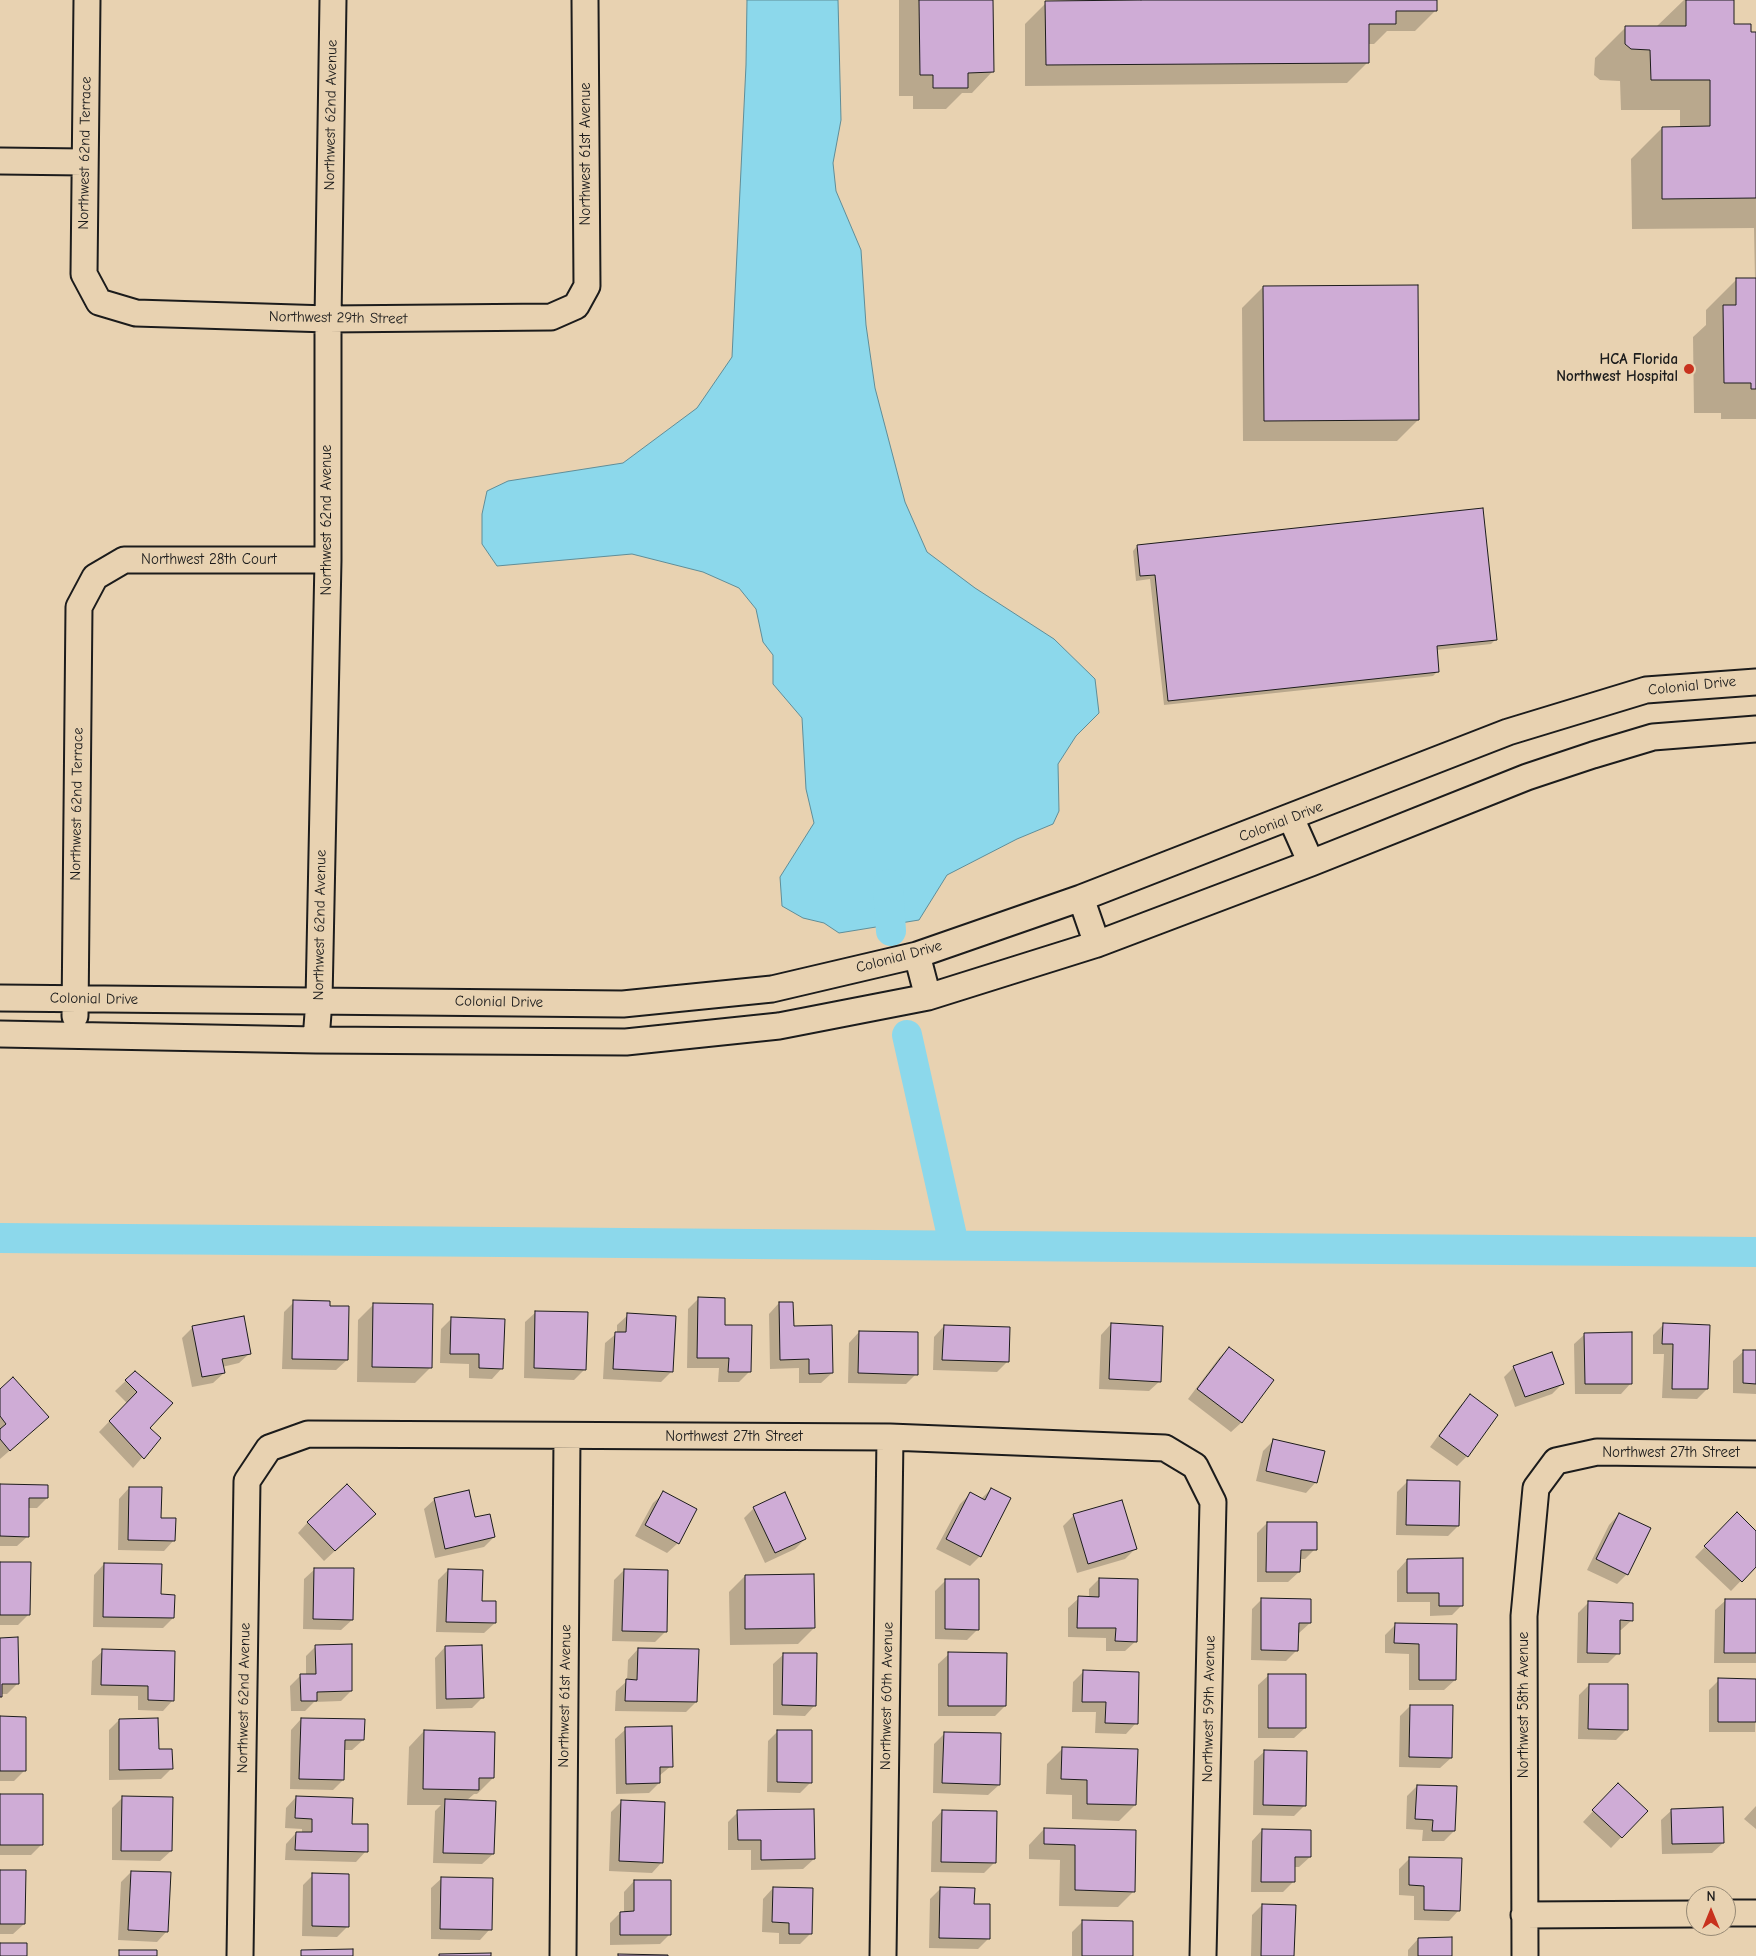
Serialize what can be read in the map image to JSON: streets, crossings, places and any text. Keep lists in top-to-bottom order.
{
  "streets": {
    "street": [
      "Northwest 62nd Avenue",
      "Northwest 62nd Terrace",
      "Northwest 61st Avenue",
      "Northwest 29th Street",
      "Northwest 28th Court",
      "Colonial Drive",
      "Northwest 27th Street",
      "Northwest 60th Avenue",
      "Northwest 58th Avenue",
      "Northwest 59th Avenue"
    ]
  },
  "crossings": [
    ["Northwest 62nd Avenue", "Northwest 29th Street"],
    ["Northwest 62nd Avenue", "Northwest 28th Court"],
    ["Northwest 62nd Avenue", "Colonial Drive"],
    ["Northwest 62nd Avenue", "Northwest 27th Street"],
    ["Northwest 62nd Terrace", "Northwest 29th Street"],
    ["Northwest 62nd Terrace", "Northwest 28th Court"],
    ["Northwest 62nd Terrace", "Colonial Drive"],
    ["Northwest 61st Avenue", "Northwest 29th Street"],
    ["Northwest 61st Avenue", "Northwest 27th Street"],
    ["Northwest 27th Street", "Northwest 60th Avenue"],
    ["Northwest 27th Street", "Northwest 58th Avenue"],
    ["Northwest 27th Street", "Northwest 59th Avenue"]
  ],
  "places": ["HCA Florida Northwest Hospital"],
  "north": "top"
}
